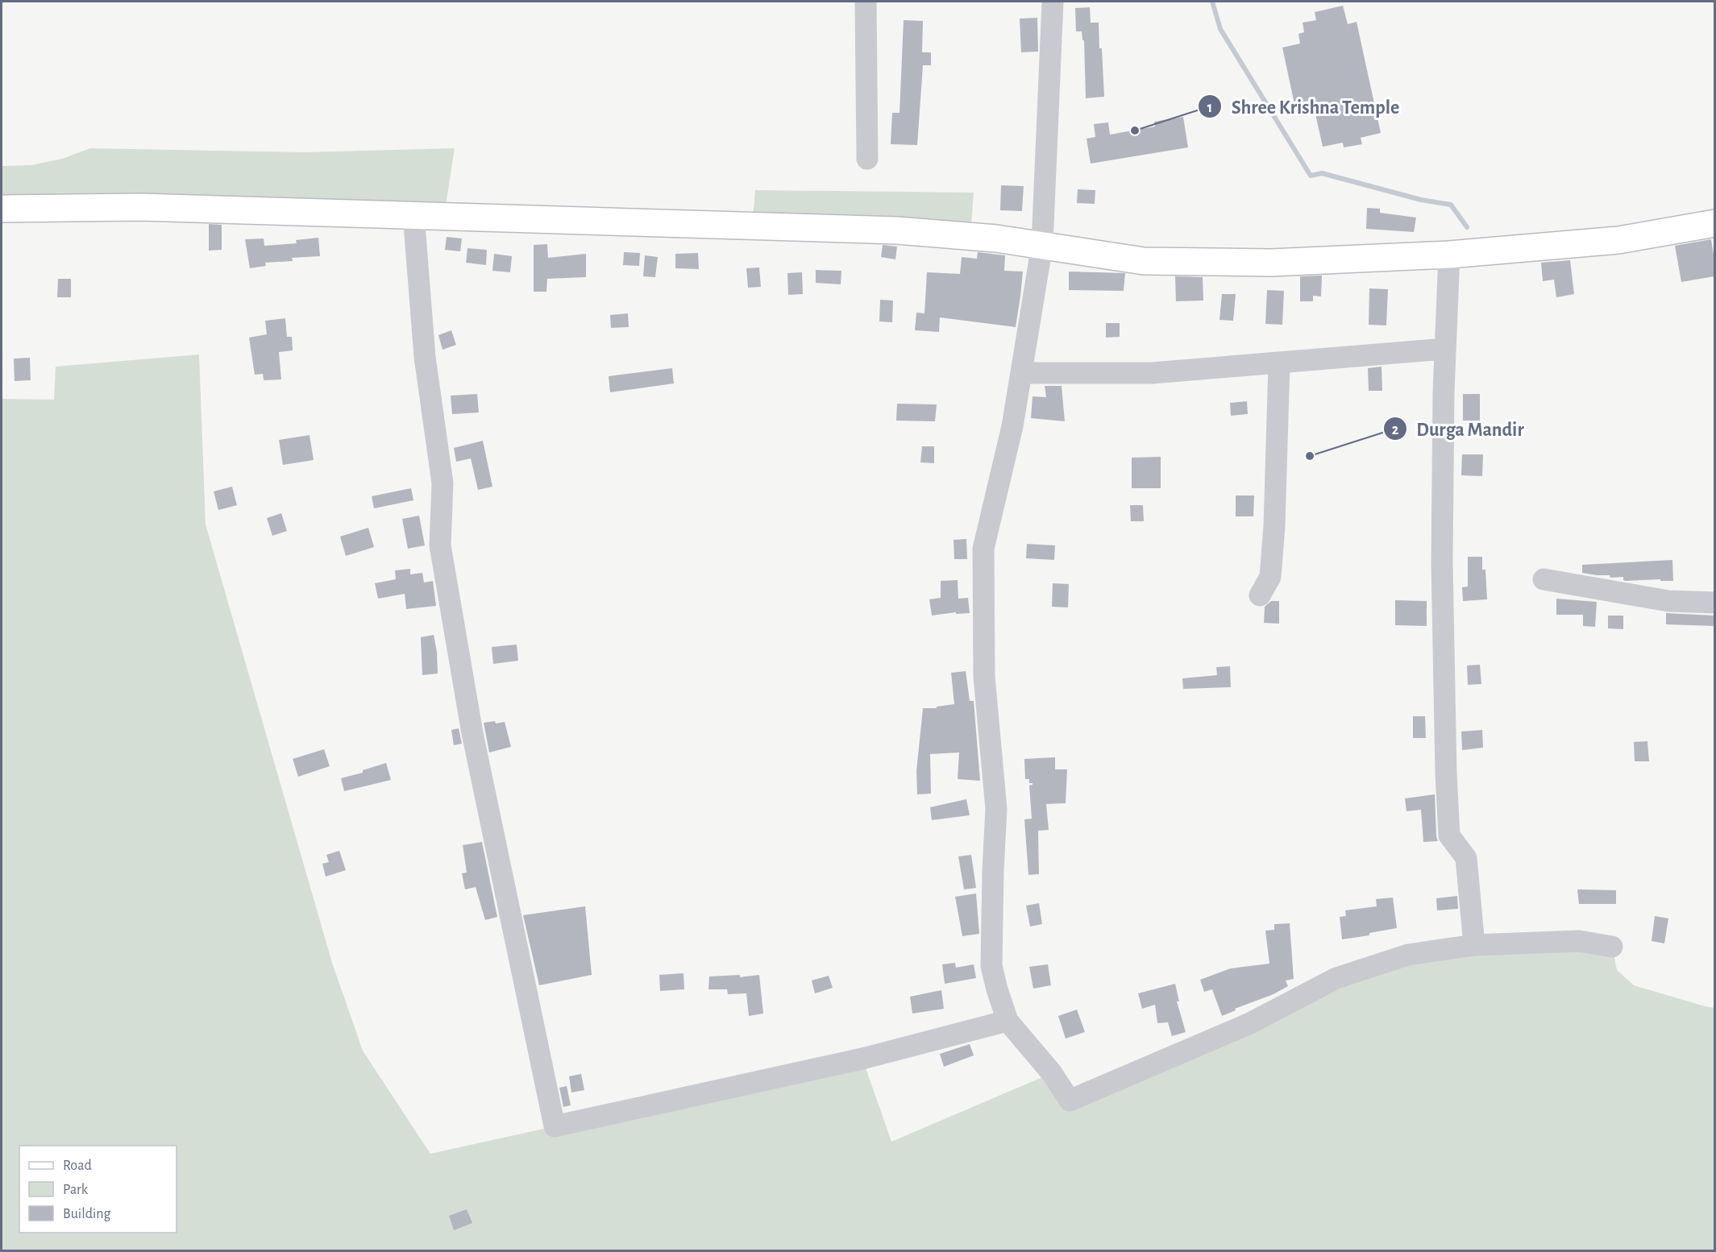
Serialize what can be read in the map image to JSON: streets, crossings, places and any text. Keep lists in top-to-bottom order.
{
  "places": ["Shree Krishna Temple", "Durga Mandir"],
  "legend": ["Road", "Park", "Building"]
}
